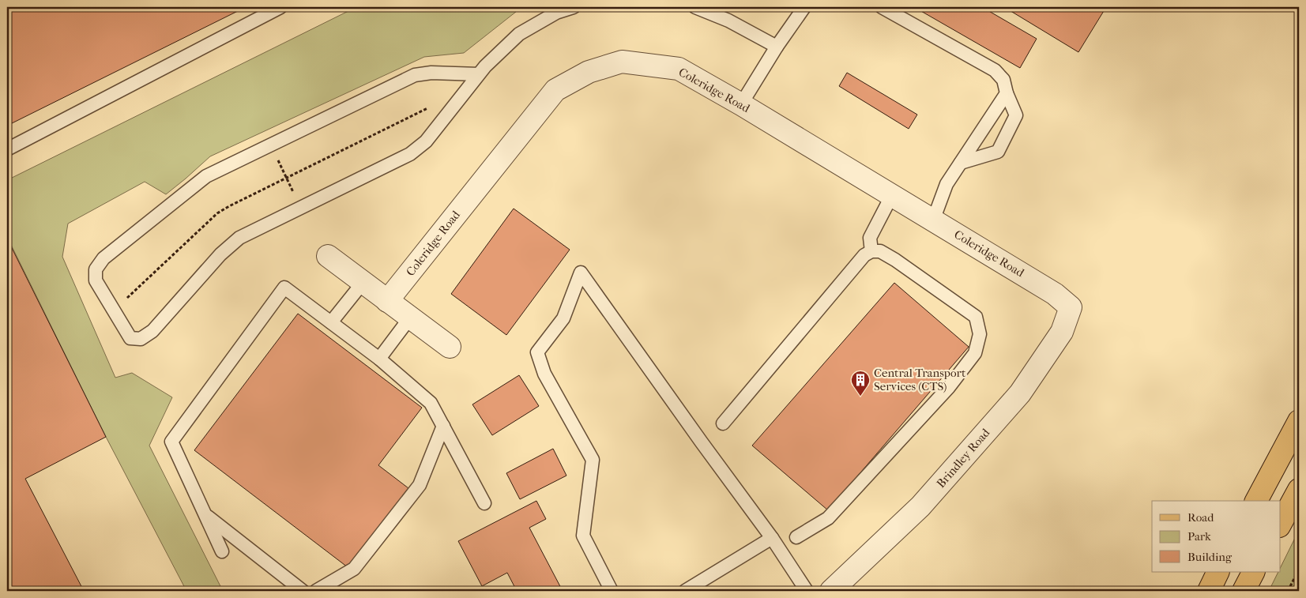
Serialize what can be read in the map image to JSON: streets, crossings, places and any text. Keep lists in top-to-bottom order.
{
  "streets": {
    "street": ["Coleridge Road", "Brindley Road"]
  },
  "crossings": [
    ["Coleridge Road", "Brindley Road"]
  ],
  "places": {
    "building": ["Central Transport Services (CTS)"]
  },
  "legend": ["Road", "Park", "Building"]
}
